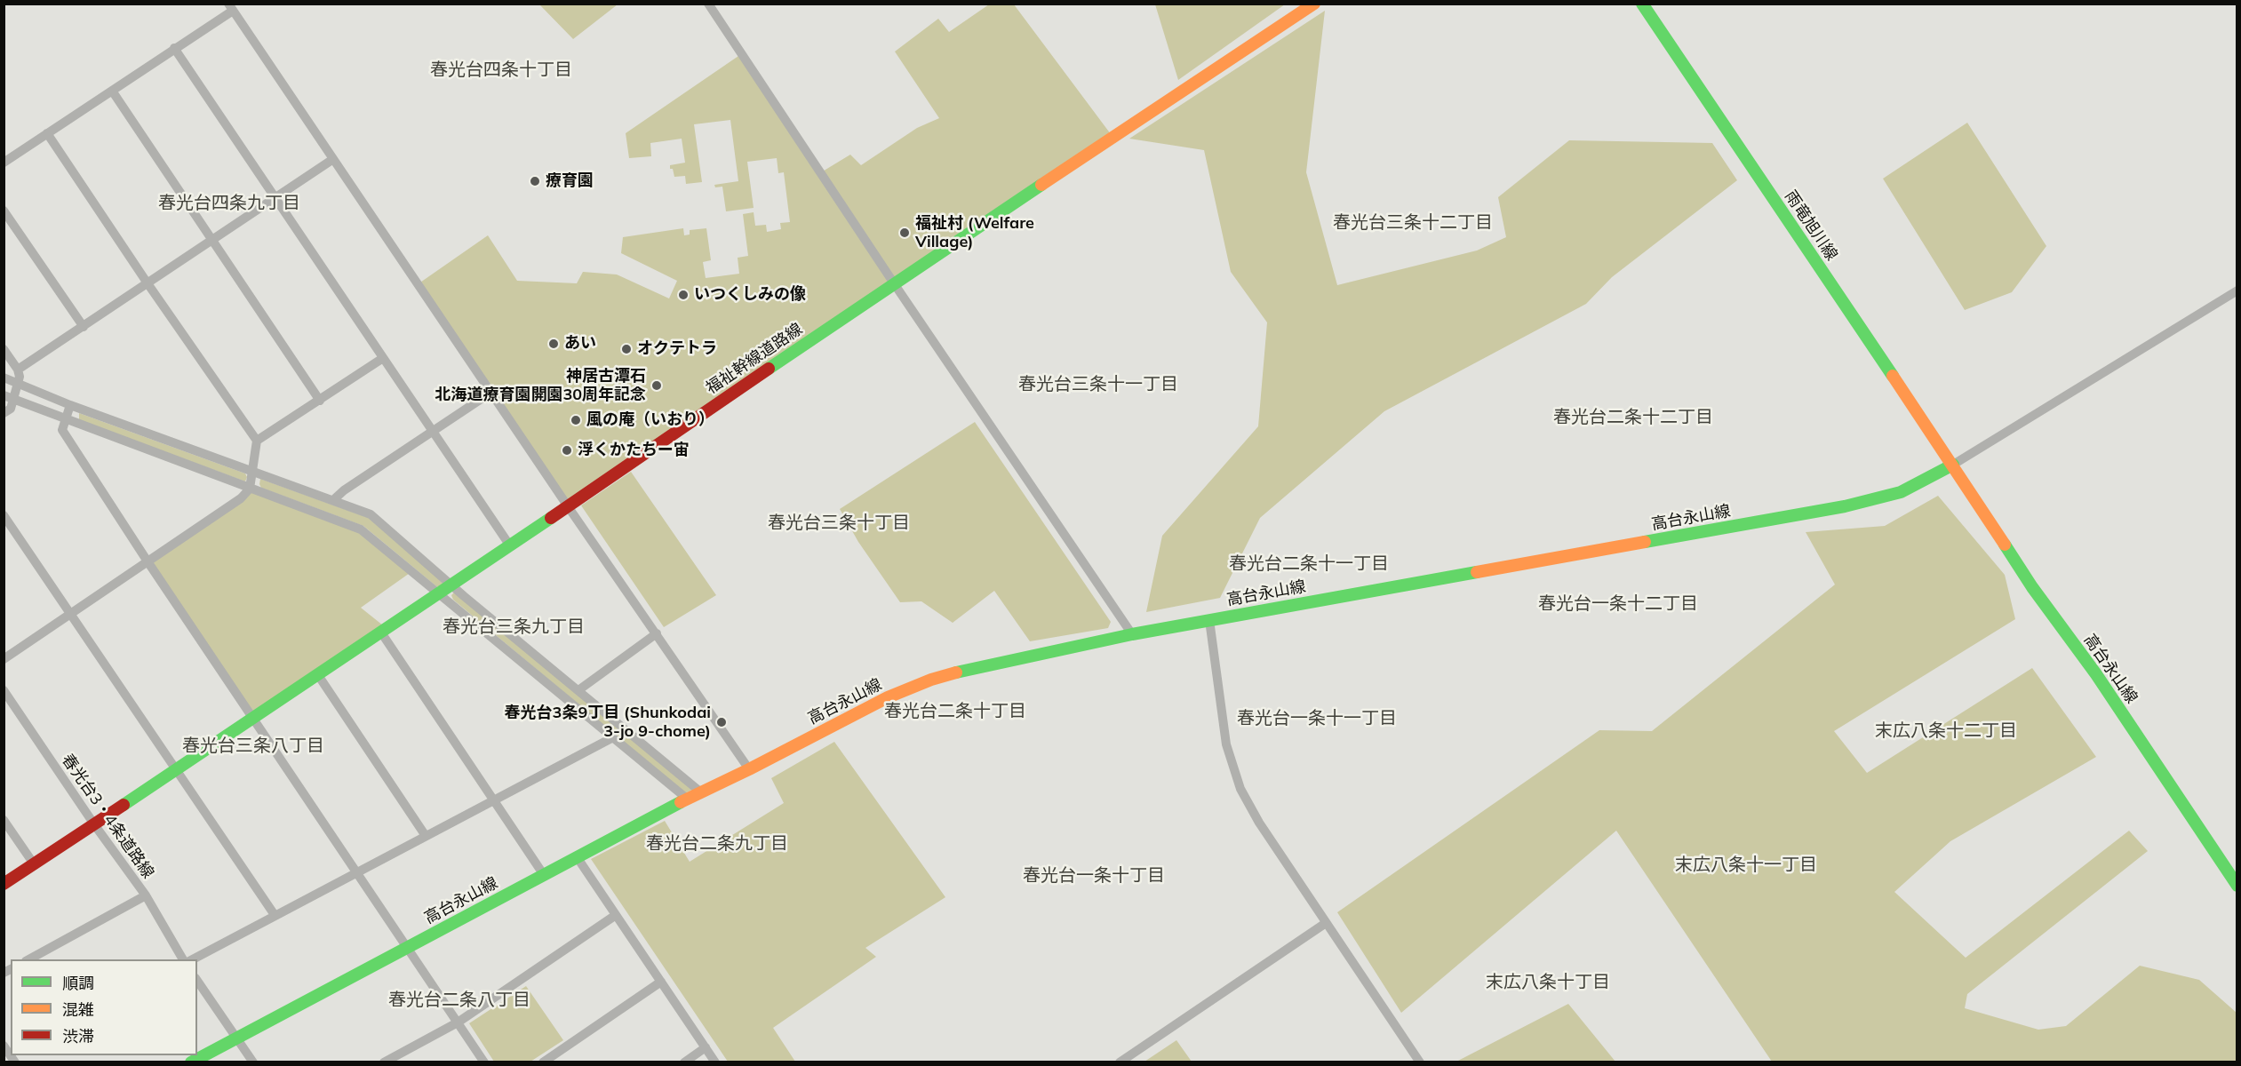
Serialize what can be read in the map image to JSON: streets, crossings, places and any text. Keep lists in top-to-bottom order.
{
  "streets": {
    "street": [
      "雨竜旭川線",
      "福祉幹線道路線",
      "高台永山線",
      "春光台3・4条道路線"
    ]
  },
  "crossings": [
    ["雨竜旭川線", "高台永山線"],
    ["福祉幹線道路線", "春光台3・4条道路線"]
  ],
  "districts": [
    "春光台四条十丁目",
    "春光台四条九丁目",
    "春光台三条十二丁目",
    "春光台三条十一丁目",
    "春光台二条十二丁目",
    "春光台三条十丁目",
    "春光台二条十一丁目",
    "春光台一条十二丁目",
    "春光台三条九丁目",
    "春光台二条十丁目",
    "春光台一条十一丁目",
    "末広八条十二丁目",
    "春光台三条八丁目",
    "春光台二条九丁目",
    "末広八条十一丁目",
    "春光台一条十丁目",
    "末広八条十丁目",
    "春光台二条八丁目"
  ],
  "places": [
    "療育園",
    "福祉村 (Welfare Village)",
    "いつくしみの像",
    "あい",
    "オクテトラ",
    "神居古潭石 北海道療育園開園30周年記念",
    "風の庵（いおり）",
    "浮くかたちー宙",
    "春光台3条9丁目 (Shunkodai 3-jo 9-chome)"
  ],
  "legend": ["順調", "混雑", "渋滞"]
}
